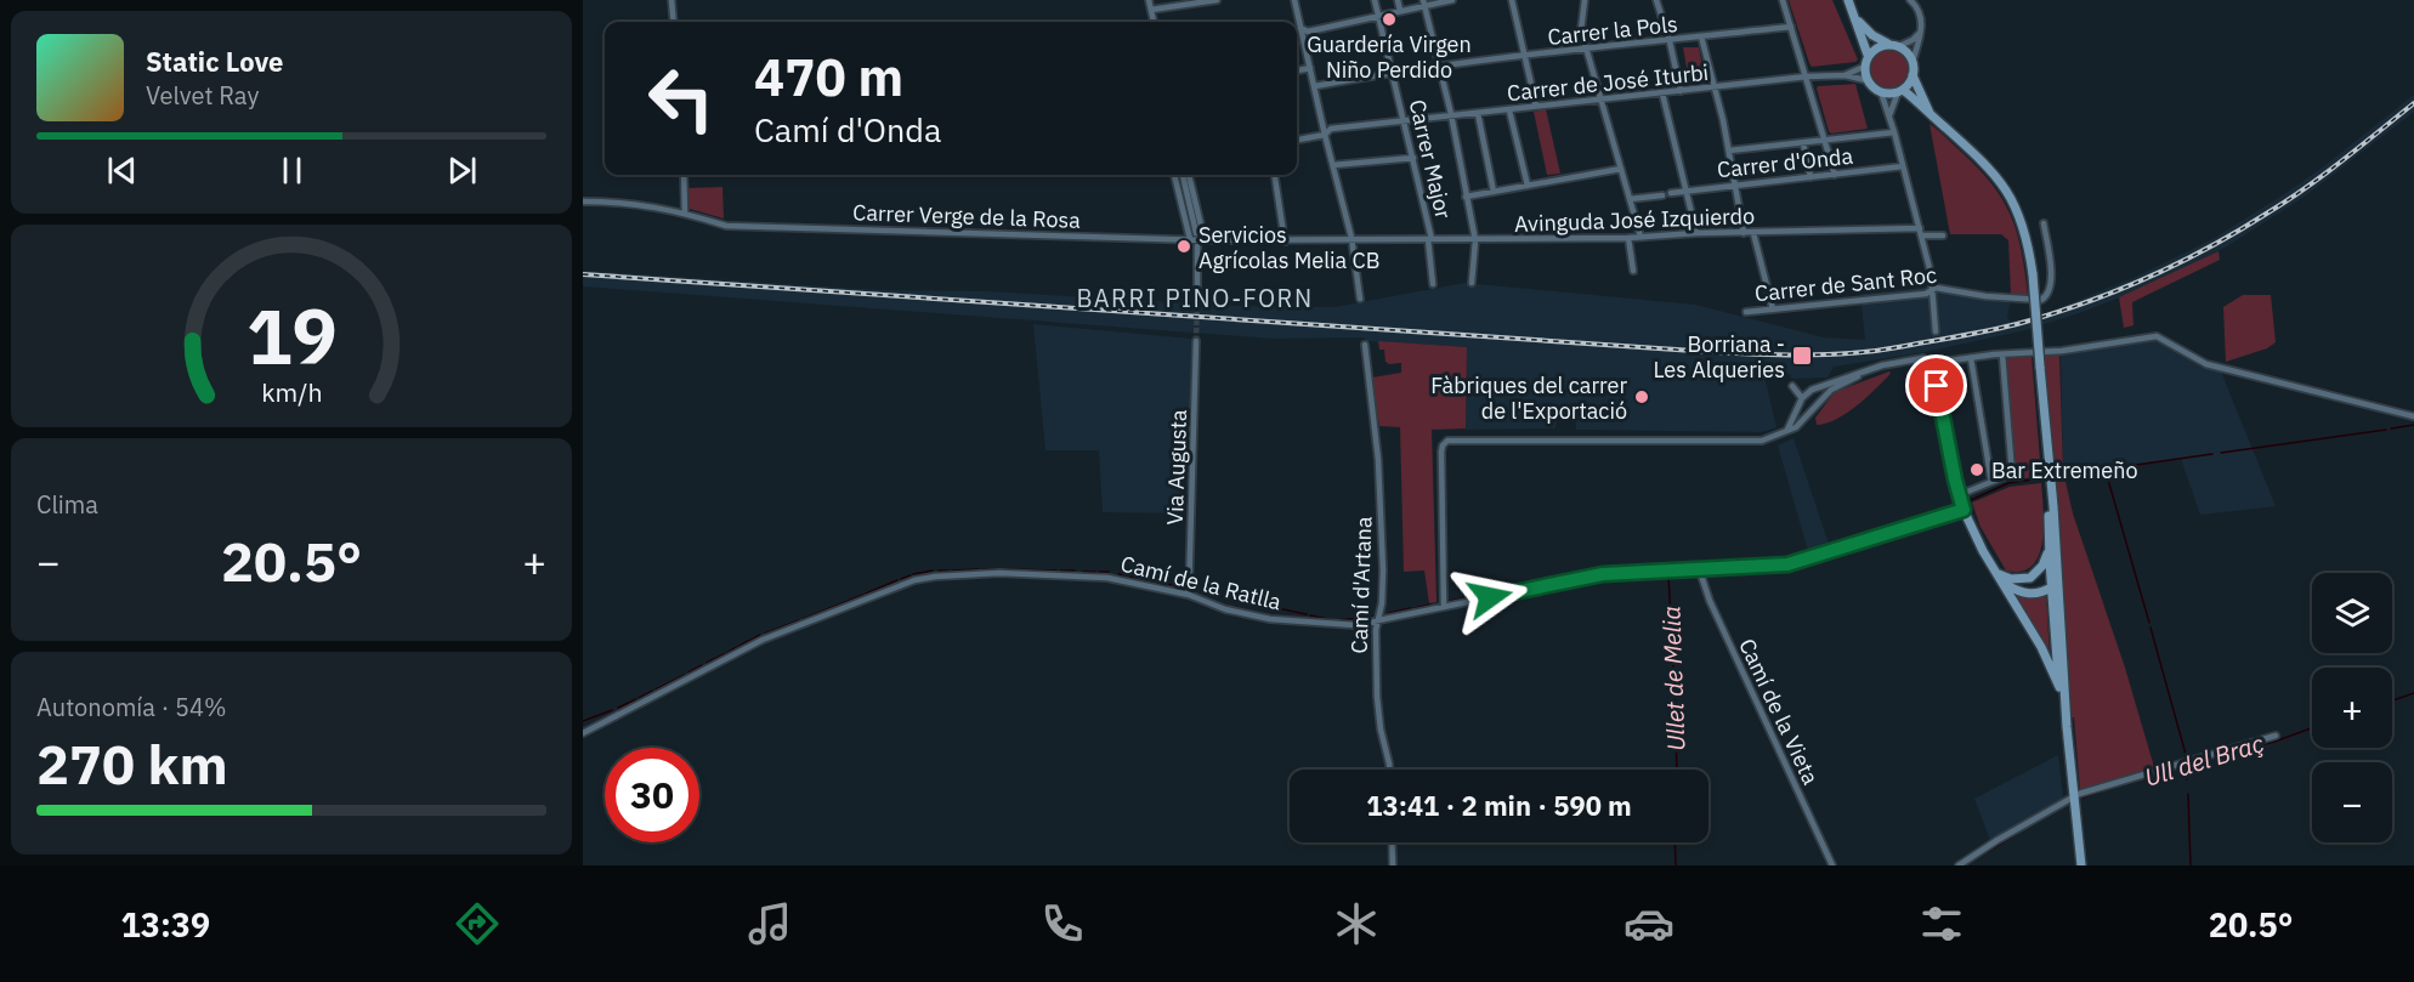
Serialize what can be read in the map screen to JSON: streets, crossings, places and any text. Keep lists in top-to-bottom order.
{
  "streets": {
    "street": [
      "Carrer la Pols",
      "Carrer de José Iturbi",
      "Carrer Major",
      "Carrer d'Onda",
      "Carrer Verge de la Rosa",
      "Avinguda José Izquierdo",
      "Carrer de Sant Roc",
      "Via Augusta",
      "Camí de la Ratlla",
      "Camí d'Artana",
      "Camí de la Vieta"
    ]
  },
  "crossings": [
    ["Carrer la Pols", "Carrer Major"],
    ["Carrer de José Iturbi", "Carrer Major"],
    ["Carrer Major", "Avinguda José Izquierdo"],
    ["Carrer Verge de la Rosa", "Avinguda José Izquierdo"],
    ["Via Augusta", "Camí de la Ratlla"],
    ["Camí de la Ratlla", "Camí d'Artana"],
    ["Camí de la Ratlla", "Camí de la Vieta"]
  ],
  "districts": ["BARRI PINO-FORN"],
  "water": ["Ullet de Melia", "Ull del Braç"],
  "places": {
    "other": [
      "Guardería Virgen Niño Perdido",
      "Servicios Agrícolas Melia CB",
      "Fàbriques del carrer de l'Exportació",
      "Bar Extremeño"
    ],
    "transit": ["Borriana - Les Alqueries"]
  },
  "page": {
    "turn": ["470 m", "Camí d'Onda"],
    "song": ["Static Love", "Velvet Ray"],
    "tile": [
      "Clima",
      ["Autonomía · 54%", "270 km"]
    ],
    "heat": ["−", "20.5°", "+"],
    "map_buttons": ["+", "−"],
    "limit": "30",
    "trip": "13:41 · 2 min · 590 m",
    "tabs": ["13:39", "20.5°"],
    "gauge": ["19", "km/h"]
  }
}
